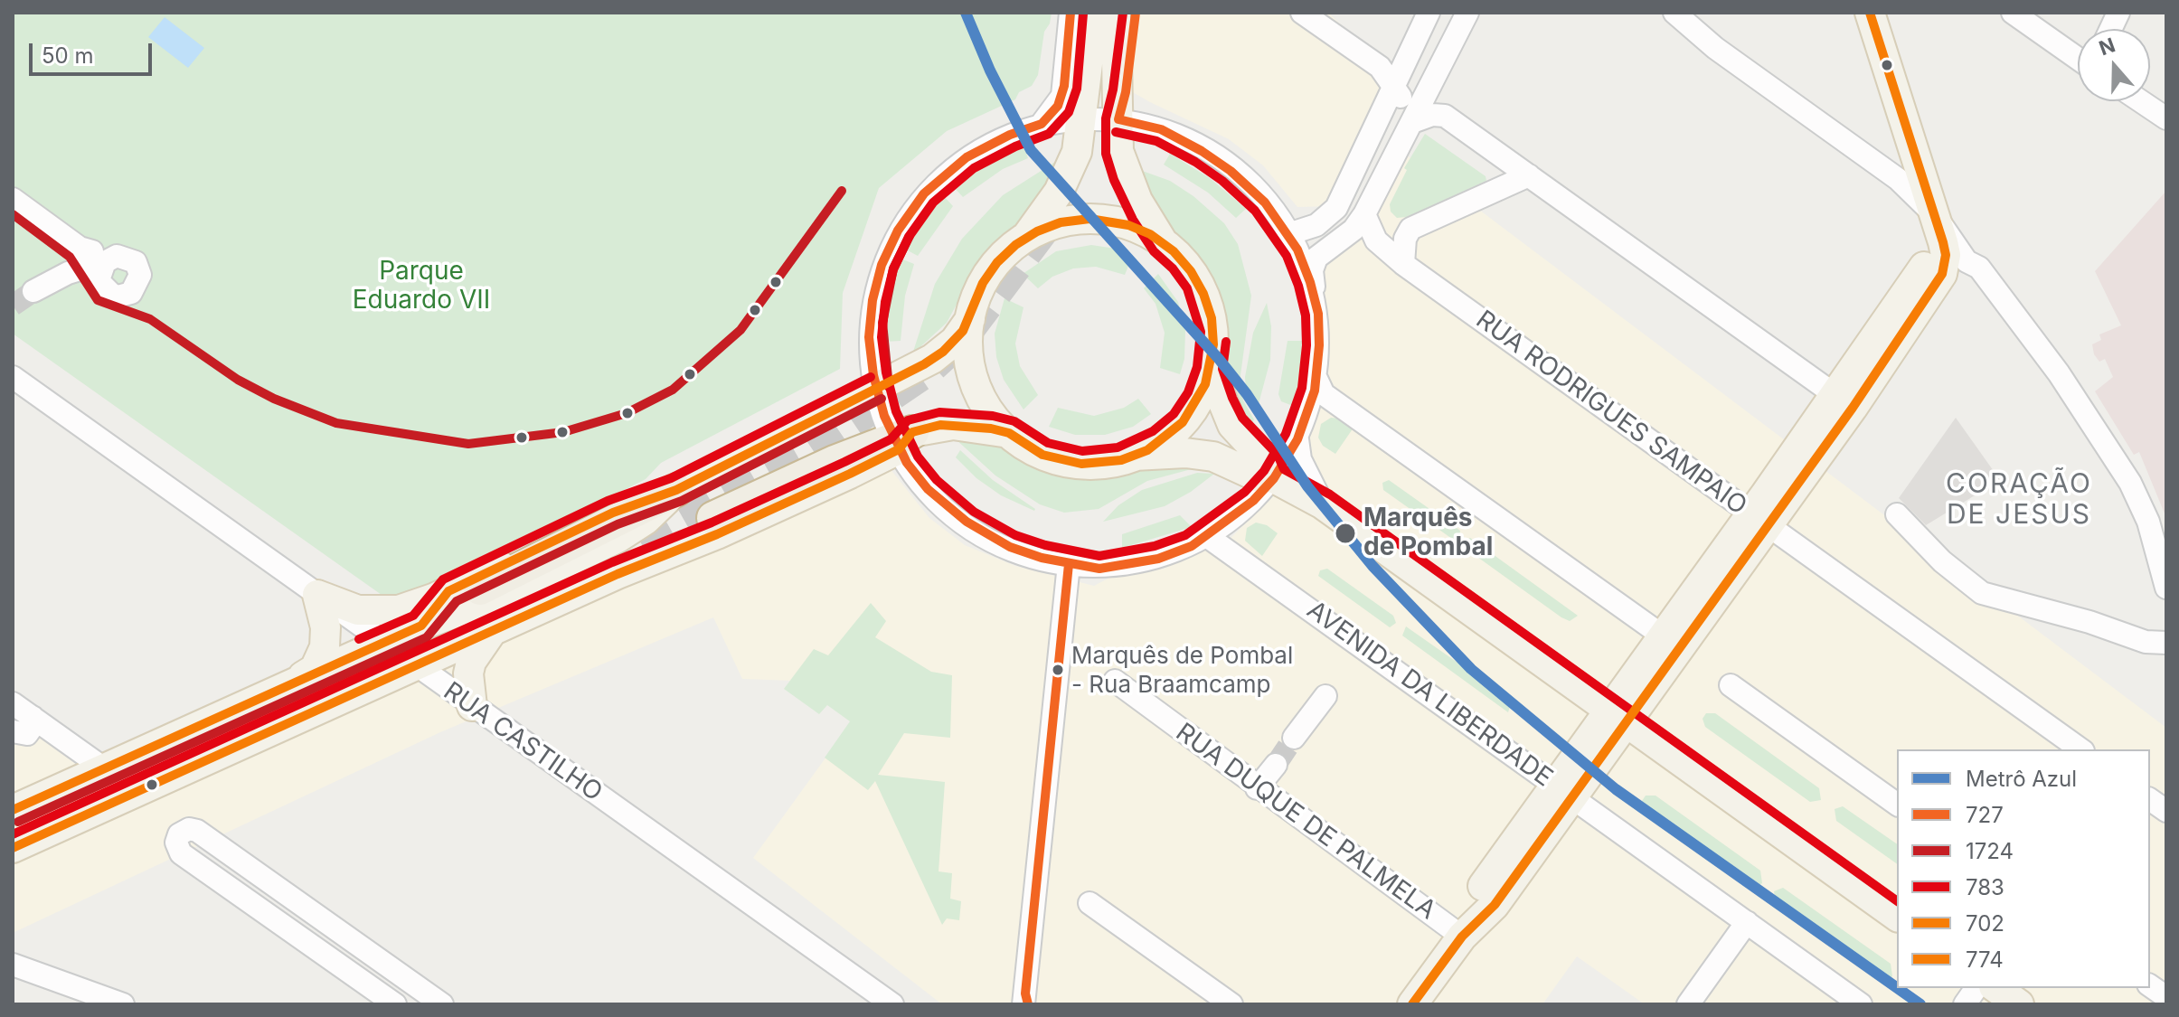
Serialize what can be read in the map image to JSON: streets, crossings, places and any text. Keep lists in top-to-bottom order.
{
  "streets": {
    "street": [
      "RUA RODRIGUES SAMPAIO",
      "AVENIDA DA LIBERDADE",
      "RUA CASTILHO",
      "RUA DUQUE DE PALMELA"
    ]
  },
  "districts": ["CORAÇÃO DE JESUS"],
  "parks": ["Parque Eduardo VII"],
  "places": ["Marquês de Pombal", "Marquês de Pombal - Rua Braamcamp"],
  "lines": [
    "metro line Azul",
    "transit line 727",
    "transit line 783",
    "transit line 774",
    "transit line 1724",
    "transit line 702"
  ],
  "legend": [
    "Metrô Azul",
    "727",
    "1724",
    "783",
    "702",
    "774"
  ],
  "scale_bar": "50 m",
  "north": "top"
}
